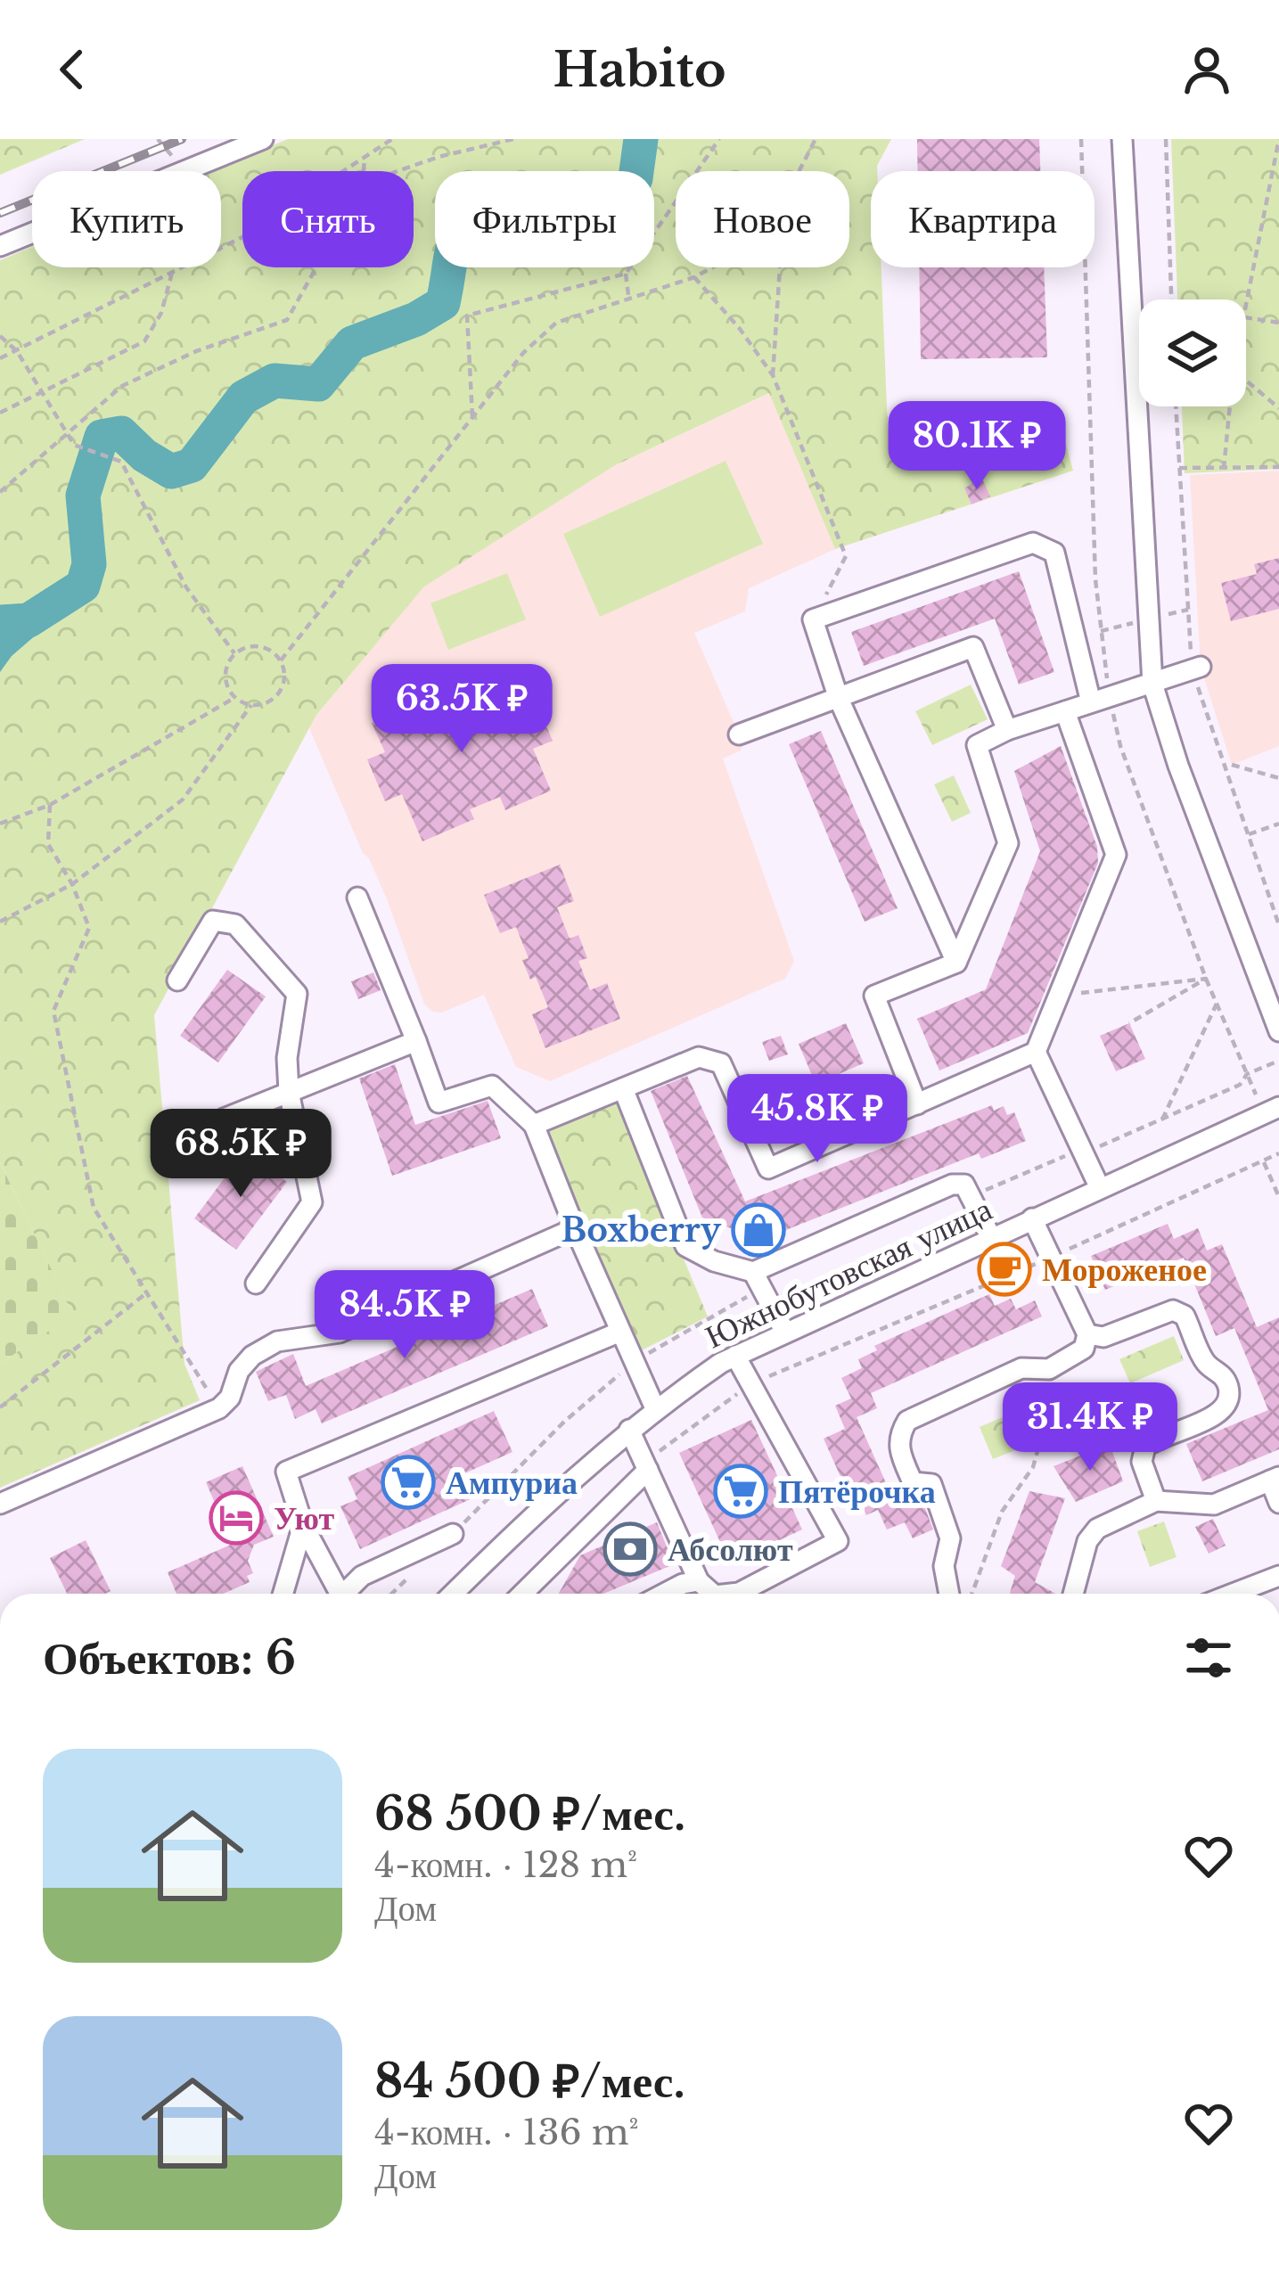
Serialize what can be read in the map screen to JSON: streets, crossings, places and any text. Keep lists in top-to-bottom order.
{
  "streets": {
    "street": ["Южнобутовская улица"]
  },
  "places": {
    "shop": ["Boxberry"],
    "cafe": ["Мороженое"],
    "supermarket": ["Ампуриа", "Пятёрочка"],
    "hotel": ["Уют"],
    "bank": ["Абсолют"]
  },
  "page": {
    "header": "Habito",
    "chip": [
      "Купить",
      "Снять",
      "Фильтры",
      "Новое",
      "Квартира"
    ],
    "price": [
      "80.1K ₽",
      "63.5K ₽",
      "45.8K ₽",
      "68.5K ₽",
      "84.5K ₽",
      "31.4K ₽"
    ],
    "heading": "Объектов: 6",
    "list": [
      {
        "name": "68 500 ₽/мес.",
        "note": "4-комн. · 128 m² · Дом"
      },
      {
        "name": "84 500 ₽/мес.",
        "note": "4-комн. · 136 m² · Дом"
      }
    ]
  }
}
